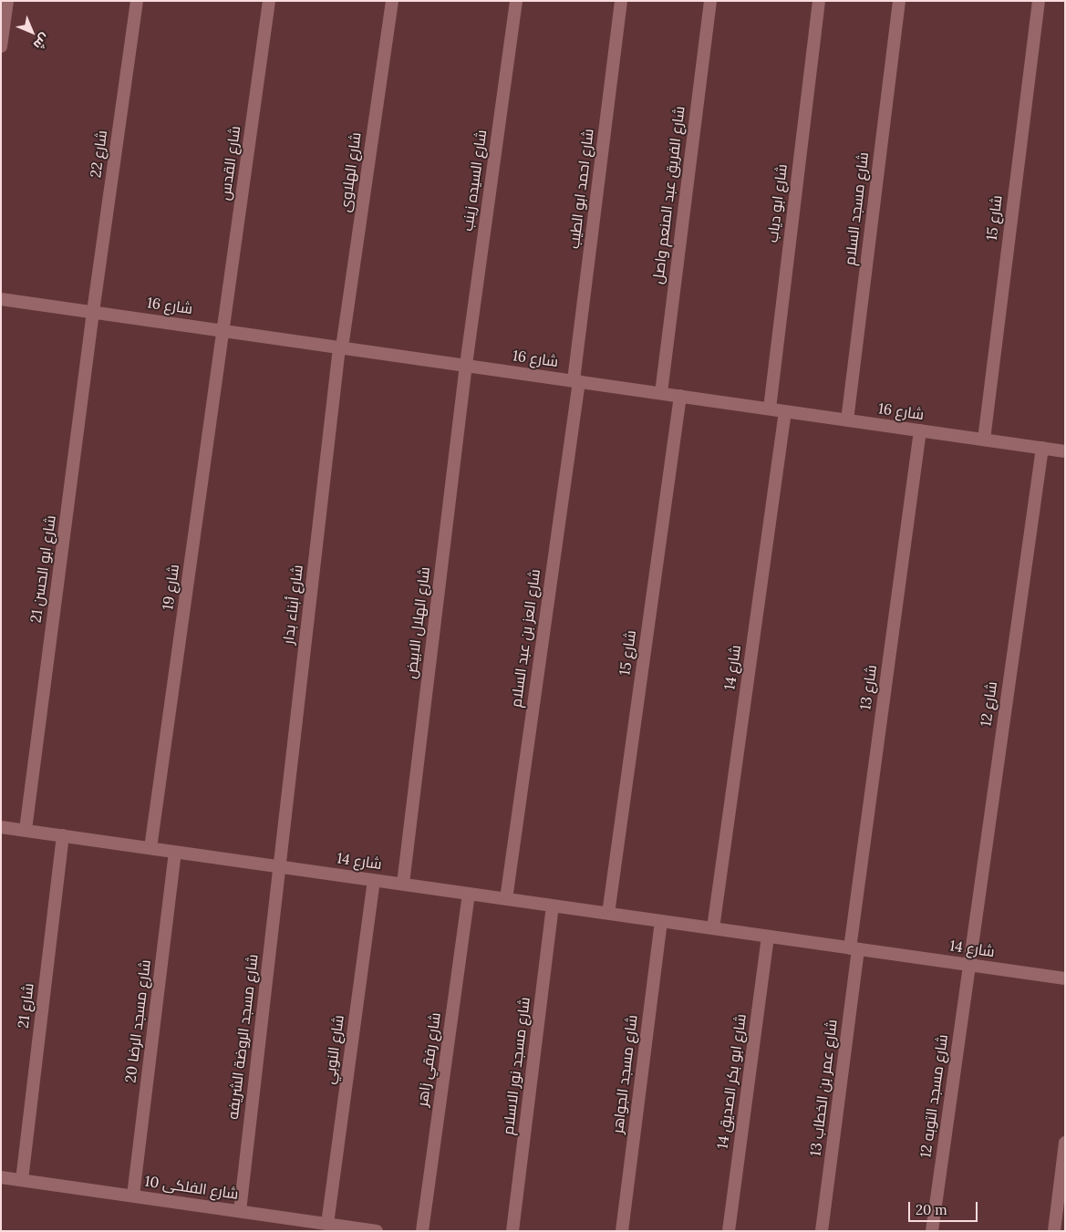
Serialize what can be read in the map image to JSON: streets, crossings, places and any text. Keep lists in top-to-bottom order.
{
  "streets": {
    "street": [
      "شارع 22",
      "شارع القدس",
      "شارع الهلاوى",
      "شارع السيده زينب",
      "شارع احمد ابو الطيب",
      "شارع الفريق عبد المنعم واصل",
      "شارع ابو دياب",
      "شارع مسجد السلام",
      "شارع 15",
      "شارع 16",
      "شارع ابو الحسن 21",
      "شارع 19",
      "شارع أبناء بدار",
      "شارع الهلال الابيض",
      "شارع العز بن عبد السلام",
      "شارع 14",
      "شارع 13",
      "شارع 12",
      "شارع 21",
      "شارع مسجد الرضا 20",
      "شارع مسجد الروضة الشريفه",
      "شارع النوبي",
      "شارع رفقي زاهر",
      "شارع مسجد نور الاسلام",
      "شارع مسجد الجواهر",
      "شارع ابو بكر الصديق 14",
      "شارع عمر بن الخطاب 13",
      "شارع مسجد التوبه 12",
      "شارع الفلكى 10"
    ]
  },
  "crossings": [
    ["شارع 22", "شارع 16"],
    ["شارع 22", "شارع ابو الحسن 21"],
    ["شارع القدس", "شارع 16"],
    ["شارع القدس", "شارع 19"],
    ["شارع الهلاوى", "شارع 16"],
    ["شارع الهلاوى", "شارع أبناء بدار"],
    ["شارع السيده زينب", "شارع 16"],
    ["شارع السيده زينب", "شارع الهلال الابيض"],
    ["شارع احمد ابو الطيب", "شارع 16"],
    ["شارع احمد ابو الطيب", "شارع العز بن عبد السلام"],
    ["شارع الفريق عبد المنعم واصل", "شارع 16"],
    ["شارع ابو دياب", "شارع 16"],
    ["شارع مسجد السلام", "شارع 16"],
    ["شارع 15", "شارع 16"],
    ["شارع 15", "شارع 14"],
    ["شارع 16", "شارع ابو الحسن 21"],
    ["شارع 16", "شارع 19"],
    ["شارع 16", "شارع أبناء بدار"],
    ["شارع 16", "شارع الهلال الابيض"],
    ["شارع 16", "شارع العز بن عبد السلام"],
    ["شارع 16", "شارع 14"],
    ["شارع 16", "شارع 13"],
    ["شارع 16", "شارع 12"],
    ["شارع ابو الحسن 21", "شارع 14"],
    ["شارع 19", "شارع 14"],
    ["شارع أبناء بدار", "شارع 14"],
    ["شارع أبناء بدار", "شارع مسجد الروضة الشريفه"],
    ["شارع الهلال الابيض", "شارع 14"],
    ["شارع العز بن عبد السلام", "شارع 14"],
    ["شارع 14", "شارع 13"],
    ["شارع 14", "شارع 12"],
    ["شارع 14", "شارع 21"],
    ["شارع 14", "شارع مسجد الرضا 20"],
    ["شارع 14", "شارع مسجد الروضة الشريفه"],
    ["شارع 14", "شارع النوبي"],
    ["شارع 14", "شارع رفقي زاهر"],
    ["شارع 14", "شارع مسجد نور الاسلام"],
    ["شارع 14", "شارع مسجد الجواهر"],
    ["شارع 14", "شارع ابو بكر الصديق 14"],
    ["شارع 14", "شارع عمر بن الخطاب 13"],
    ["شارع 14", "شارع مسجد التوبه 12"],
    ["شارع 13", "شارع عمر بن الخطاب 13"],
    ["شارع 12", "شارع مسجد التوبه 12"],
    ["شارع 21", "شارع الفلكى 10"],
    ["شارع مسجد الرضا 20", "شارع الفلكى 10"],
    ["شارع مسجد الروضة الشريفه", "شارع الفلكى 10"],
    ["شارع النوبي", "شارع الفلكى 10"]
  ],
  "scale_bar": "20 m",
  "north": "bottom right"
}
